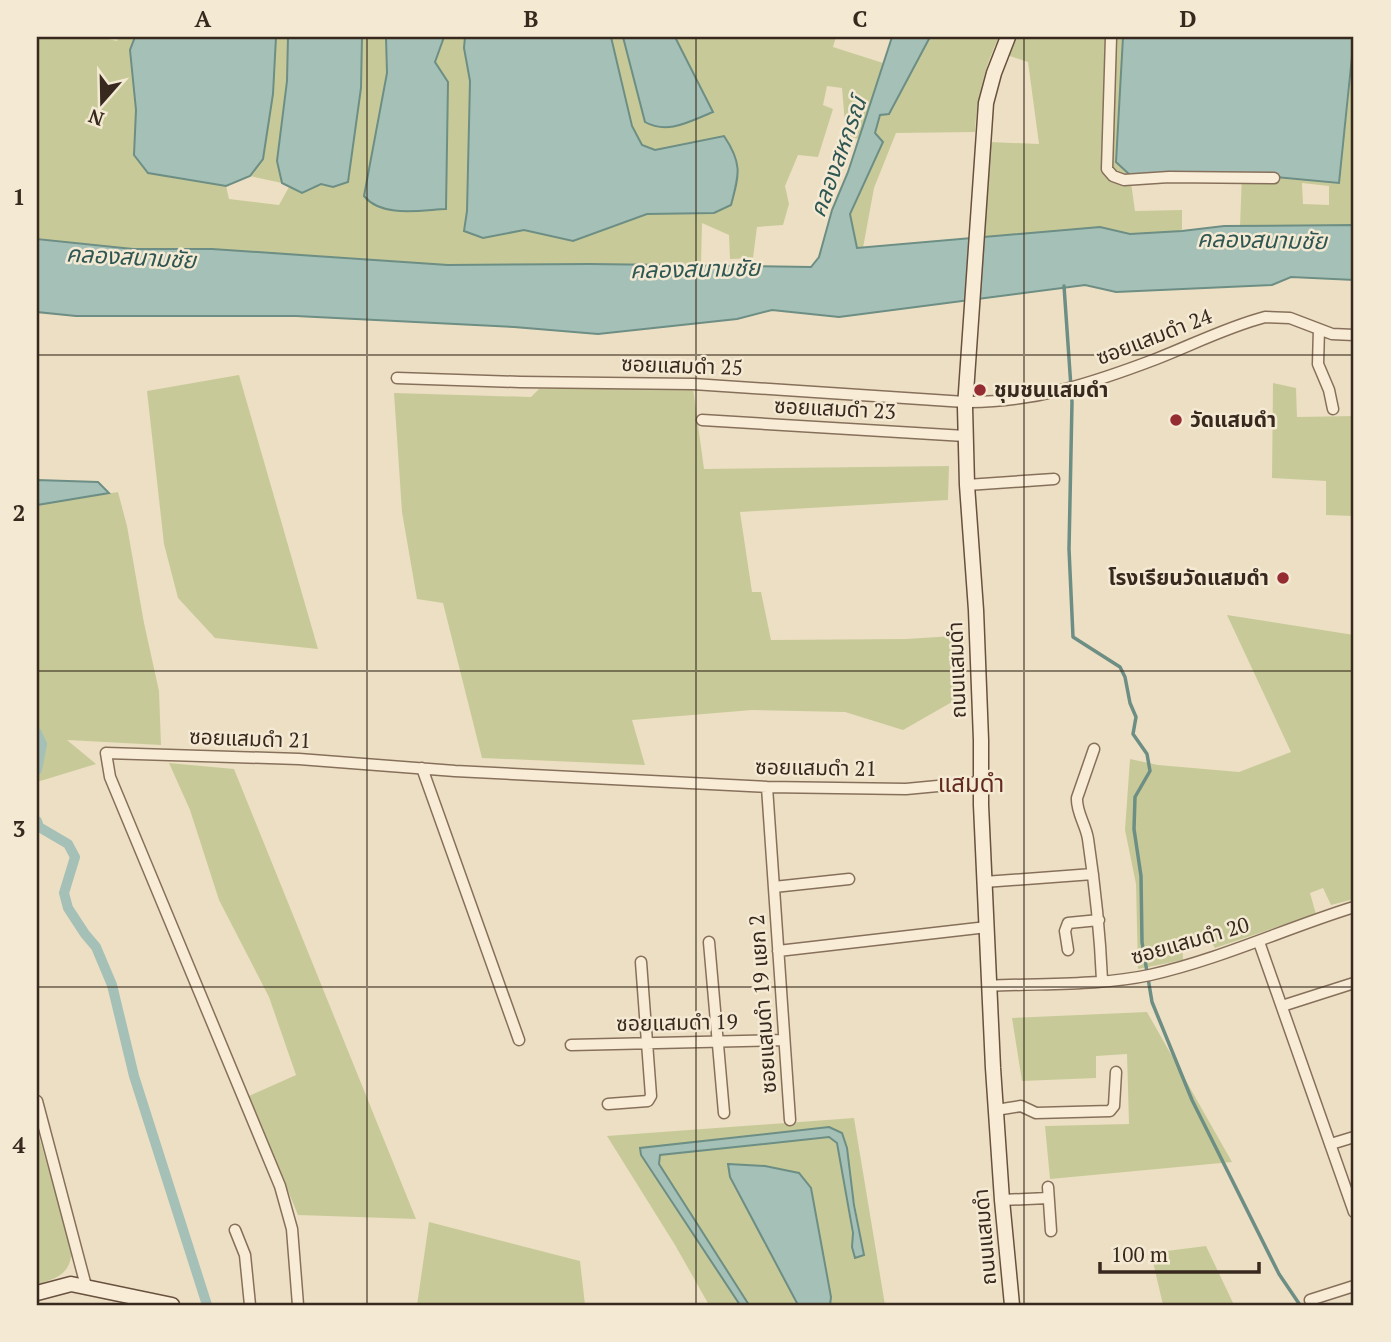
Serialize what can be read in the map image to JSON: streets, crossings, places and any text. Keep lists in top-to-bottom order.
{
  "streets": {
    "street": [
      "ซอยแสมดำ 24",
      "ซอยแสมดำ 25",
      "ซอยแสมดำ 23",
      "ถนนแสมดำ",
      "ซอยแสมดำ 21",
      "ซอยแสมดำ 20",
      "ซอยแสมดำ 19 แยก 2",
      "ซอยแสมดำ 19"
    ]
  },
  "crossings": [
    ["ซอยแสมดำ 24", "ซอยแสมดำ 25"],
    ["ซอยแสมดำ 24", "ถนนแสมดำ"],
    ["ซอยแสมดำ 25", "ถนนแสมดำ"],
    ["ซอยแสมดำ 23", "ถนนแสมดำ"],
    ["ถนนแสมดำ", "ซอยแสมดำ 21"],
    ["ถนนแสมดำ", "ซอยแสมดำ 20"],
    ["ซอยแสมดำ 21", "ซอยแสมดำ 19 แยก 2"],
    ["ซอยแสมดำ 19 แยก 2", "ซอยแสมดำ 19"]
  ],
  "districts": ["แสมดำ"],
  "water": ["คลองสหกรณ์", "คลองสนามชัย"],
  "places": ["ชุมชนแสมดำ", "วัดแสมดำ", "โรงเรียนวัดแสมดำ"],
  "scale_bar": "100 m",
  "north": "bottom",
  "grid": {
    "columns": [
      "A",
      "B",
      "C",
      "D"
    ],
    "rows": [
      "1",
      "2",
      "3",
      "4"
    ]
  }
}
